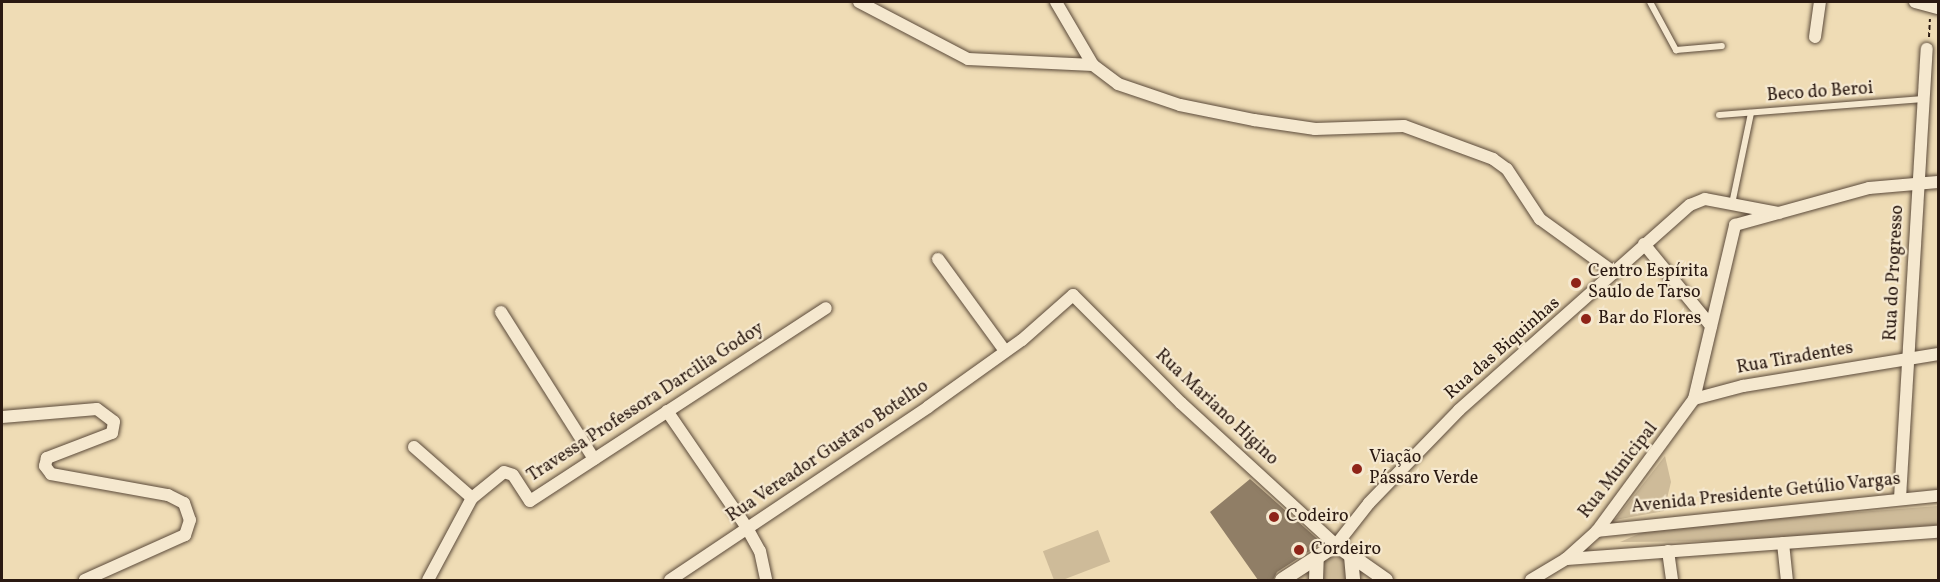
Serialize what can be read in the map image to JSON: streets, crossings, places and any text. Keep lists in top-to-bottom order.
{
  "streets": {
    "street": [
      "Rua do Progresso",
      "Rua das Biquinhas",
      "Rua Tiradentes",
      "Travessa Professora Darcilia Godoy",
      "Rua Mariano Higino",
      "Rua Vereador Gustavo Botelho",
      "Rua Municipal",
      "Avenida Presidente Getúlio Vargas"
    ],
    "lane": ["Beco do Beroi"]
  },
  "crossings": [
    ["Beco do Beroi", "Rua do Progresso"],
    ["Rua do Progresso", "Rua Tiradentes"],
    ["Rua do Progresso", "Avenida Presidente Getúlio Vargas"],
    ["Rua das Biquinhas", "Rua Mariano Higino"],
    ["Rua Tiradentes", "Rua Municipal"],
    ["Rua Mariano Higino", "Rua Vereador Gustavo Botelho"],
    ["Rua Municipal", "Avenida Presidente Getúlio Vargas"]
  ],
  "places": [
    "Centro Espírita Saulo de Tarso",
    "Bar do Flores",
    "Viação Pássaro Verde",
    "Codeiro",
    "Cordeiro"
  ]
}
